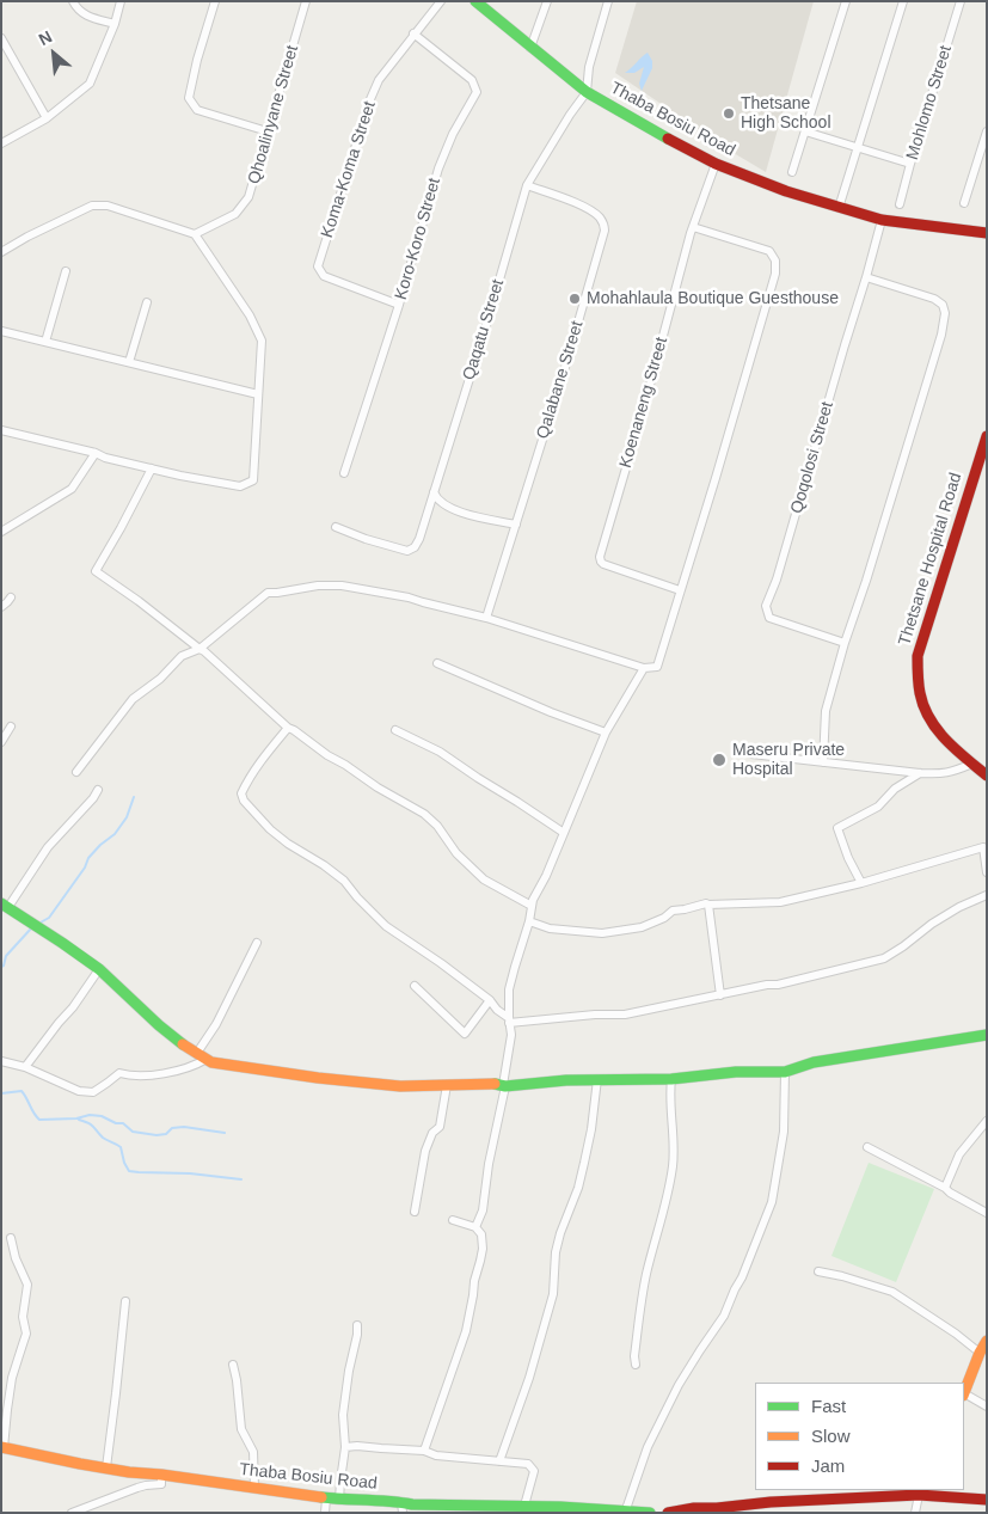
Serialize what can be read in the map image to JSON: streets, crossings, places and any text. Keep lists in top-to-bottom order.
{
  "streets": {
    "street": [
      "Mohlomo Street",
      "Qhoalinyane Street",
      "Thaba Bosiu Road",
      "Koma-Koma Street",
      "Koro-Koro Street",
      "Qaqatu Street",
      "Qalabane Street",
      "Koenaneng Street",
      "Qoqolosi Street",
      "Thetsane Hospital Road"
    ]
  },
  "crossings": [
    ["Thaba Bosiu Road", "Qaqatu Street"],
    ["Thaba Bosiu Road", "Koenaneng Street"],
    ["Thaba Bosiu Road", "Qoqolosi Street"],
    ["Koma-Koma Street", "Koro-Koro Street"],
    ["Qaqatu Street", "Qalabane Street"]
  ],
  "places": ["Thetsane High School", "Mohahlaula Boutique Guesthouse", "Maseru Private Hospital"],
  "legend": ["Fast", "Slow", "Jam"],
  "north": "top left"
}
